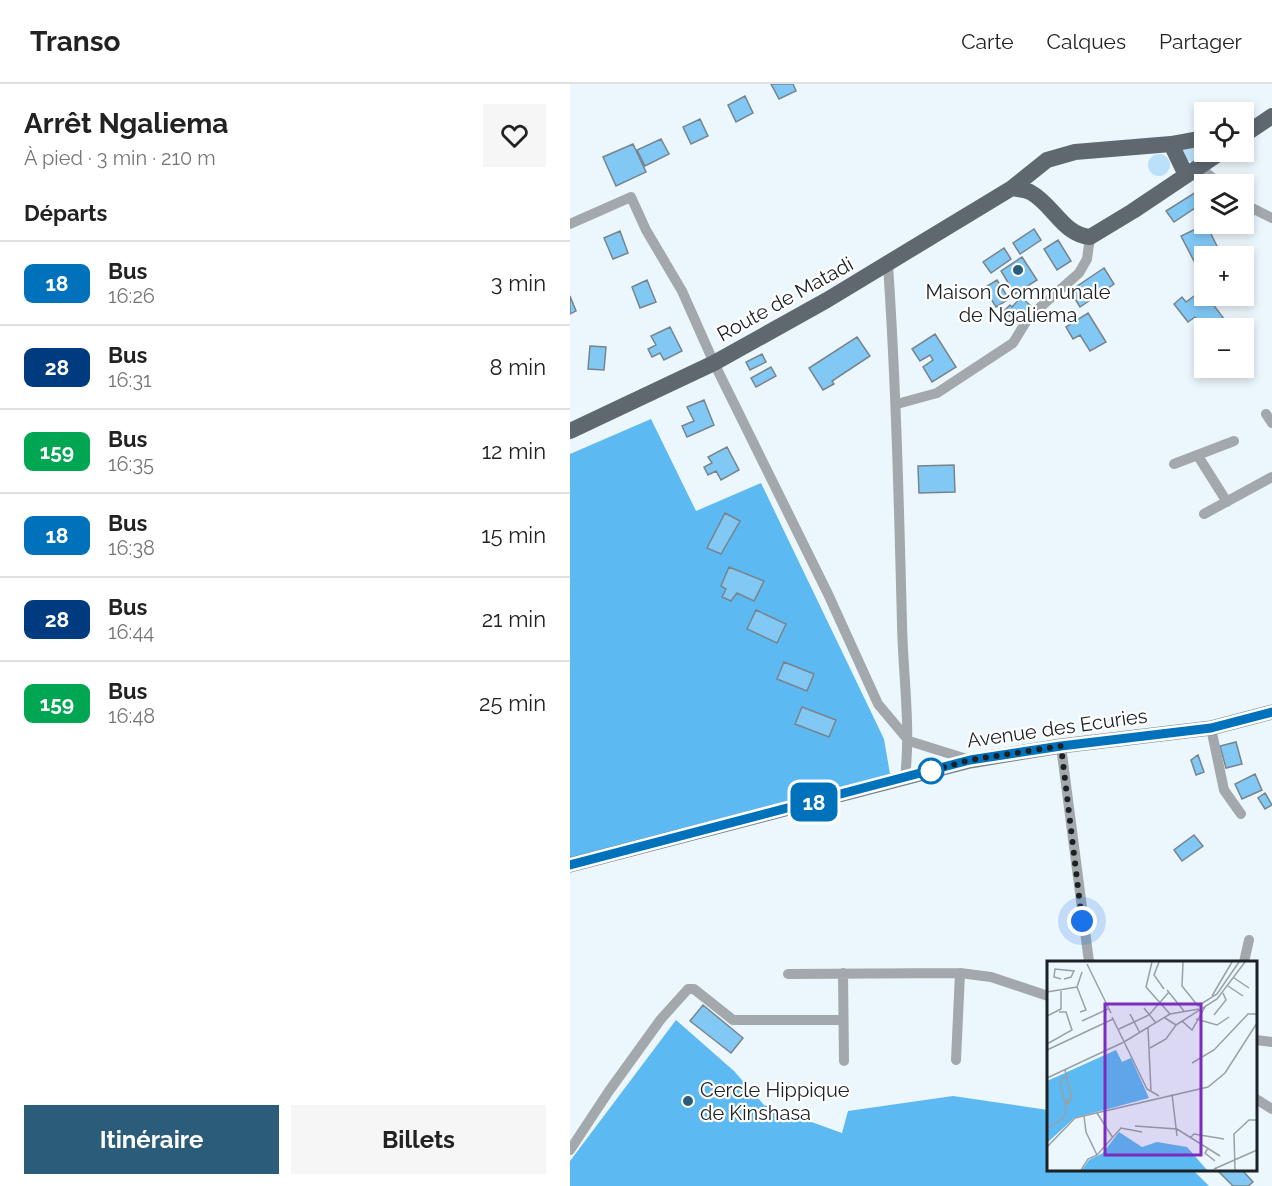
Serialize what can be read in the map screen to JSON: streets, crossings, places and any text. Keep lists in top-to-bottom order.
{
  "streets": {
    "main road": ["Route de Matadi"],
    "street": ["Avenue des Ecuries"]
  },
  "places": ["Maison Communale de Ngaliema", "Cercle Hippique de Kinshasa"],
  "lines": ["bus line 18"],
  "page": {
    "header": "Transo",
    "nav": ["Carte", "Calques", "Partager"],
    "heading": [
      ["Arrêt Ngaliema", "À pied · 3 min · 210 m"],
      "Départs"
    ],
    "on_map": "18",
    "map_buttons": ["+", "−"],
    "list": [
      {
        "mark": "18",
        "name": "Bus",
        "note": "16:26",
        "value": "3 min"
      },
      {
        "mark": "28",
        "name": "Bus",
        "note": "16:31",
        "value": "8 min"
      },
      {
        "mark": "159",
        "name": "Bus",
        "note": "16:35",
        "value": "12 min"
      },
      {
        "mark": "18",
        "name": "Bus",
        "note": "16:38",
        "value": "15 min"
      },
      {
        "mark": "28",
        "name": "Bus",
        "note": "16:44",
        "value": "21 min"
      },
      {
        "mark": "159",
        "name": "Bus",
        "note": "16:48",
        "value": "25 min"
      }
    ],
    "buttons": ["Itinéraire", "Billets"]
  }
}
